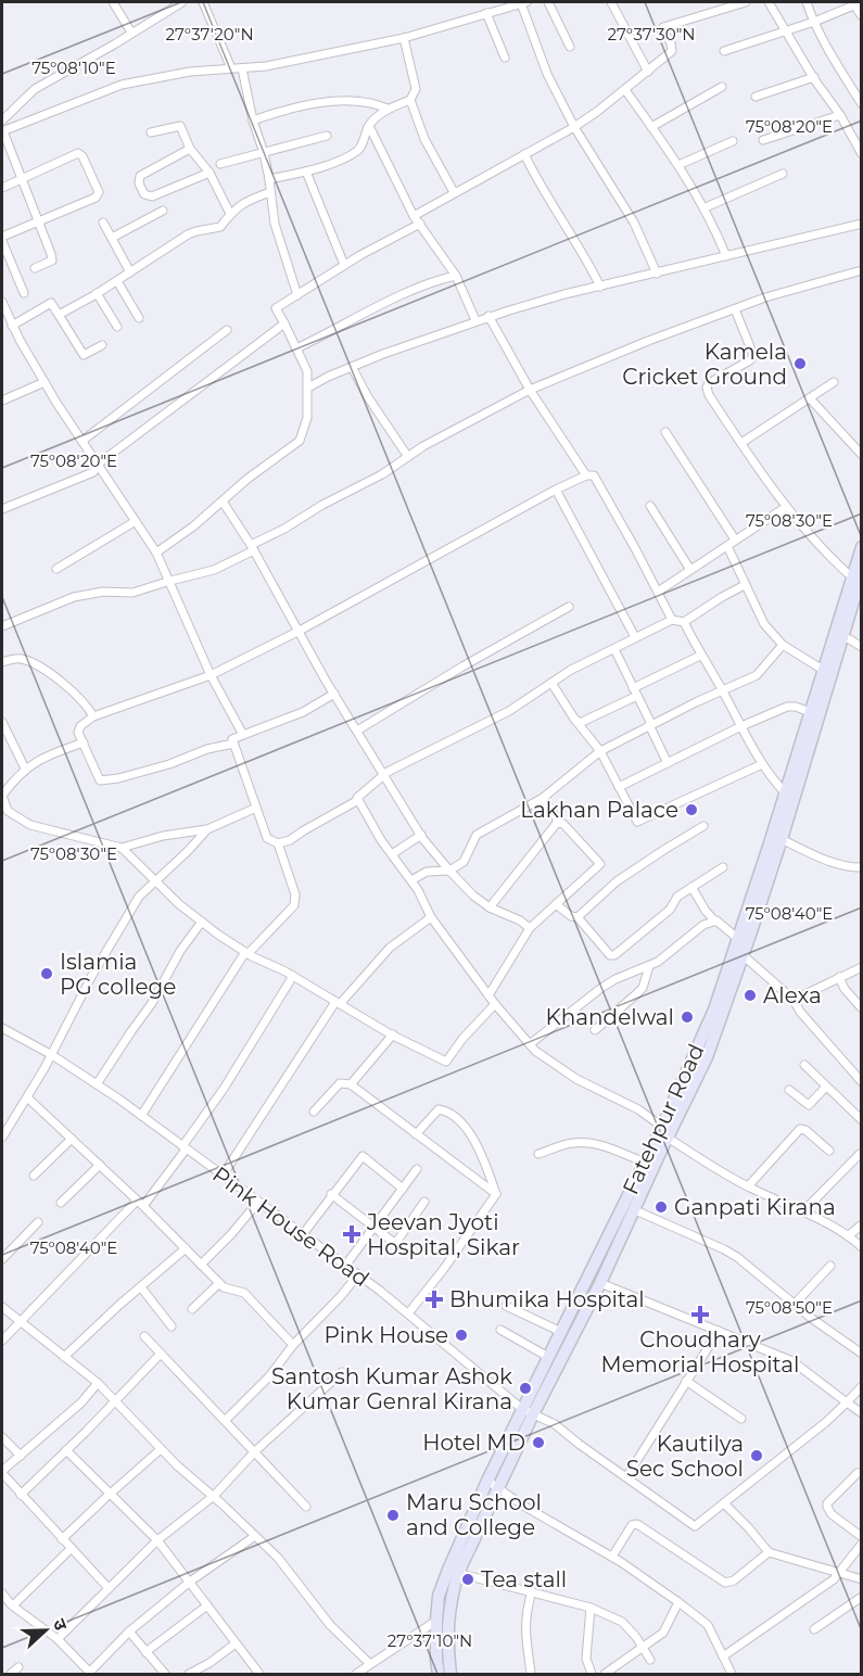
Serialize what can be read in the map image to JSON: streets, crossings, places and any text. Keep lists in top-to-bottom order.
{
  "streets": {
    "street": ["Fatehpur Road", "Pink House Road"]
  },
  "crossings": [
    ["Fatehpur Road", "Pink House Road"]
  ],
  "places": {
    "other": [
      "Kamela Cricket Ground",
      "Lakhan Palace",
      "Islamia PG college",
      "Alexa",
      "Khandelwal",
      "Ganpati Kirana",
      "Pink House",
      "Santosh Kumar Ashok Kumar Genral Kirana",
      "Hotel MD",
      "Kautilya Sec School",
      "Maru School and College",
      "Tea stall"
    ],
    "health": ["Jeevan Jyoti Hospital, Sikar", "Bhumika Hospital", "Choudhary Memorial Hospital"]
  },
  "north": "right",
  "coordinates": [
    "27°37'20\"N",
    "27°37'30\"N",
    "75°08'10\"E",
    "75°08'20\"E",
    "75°08'30\"E",
    "75°08'40\"E",
    "75°08'50\"E",
    "27°37'10\"N"
  ]
}
